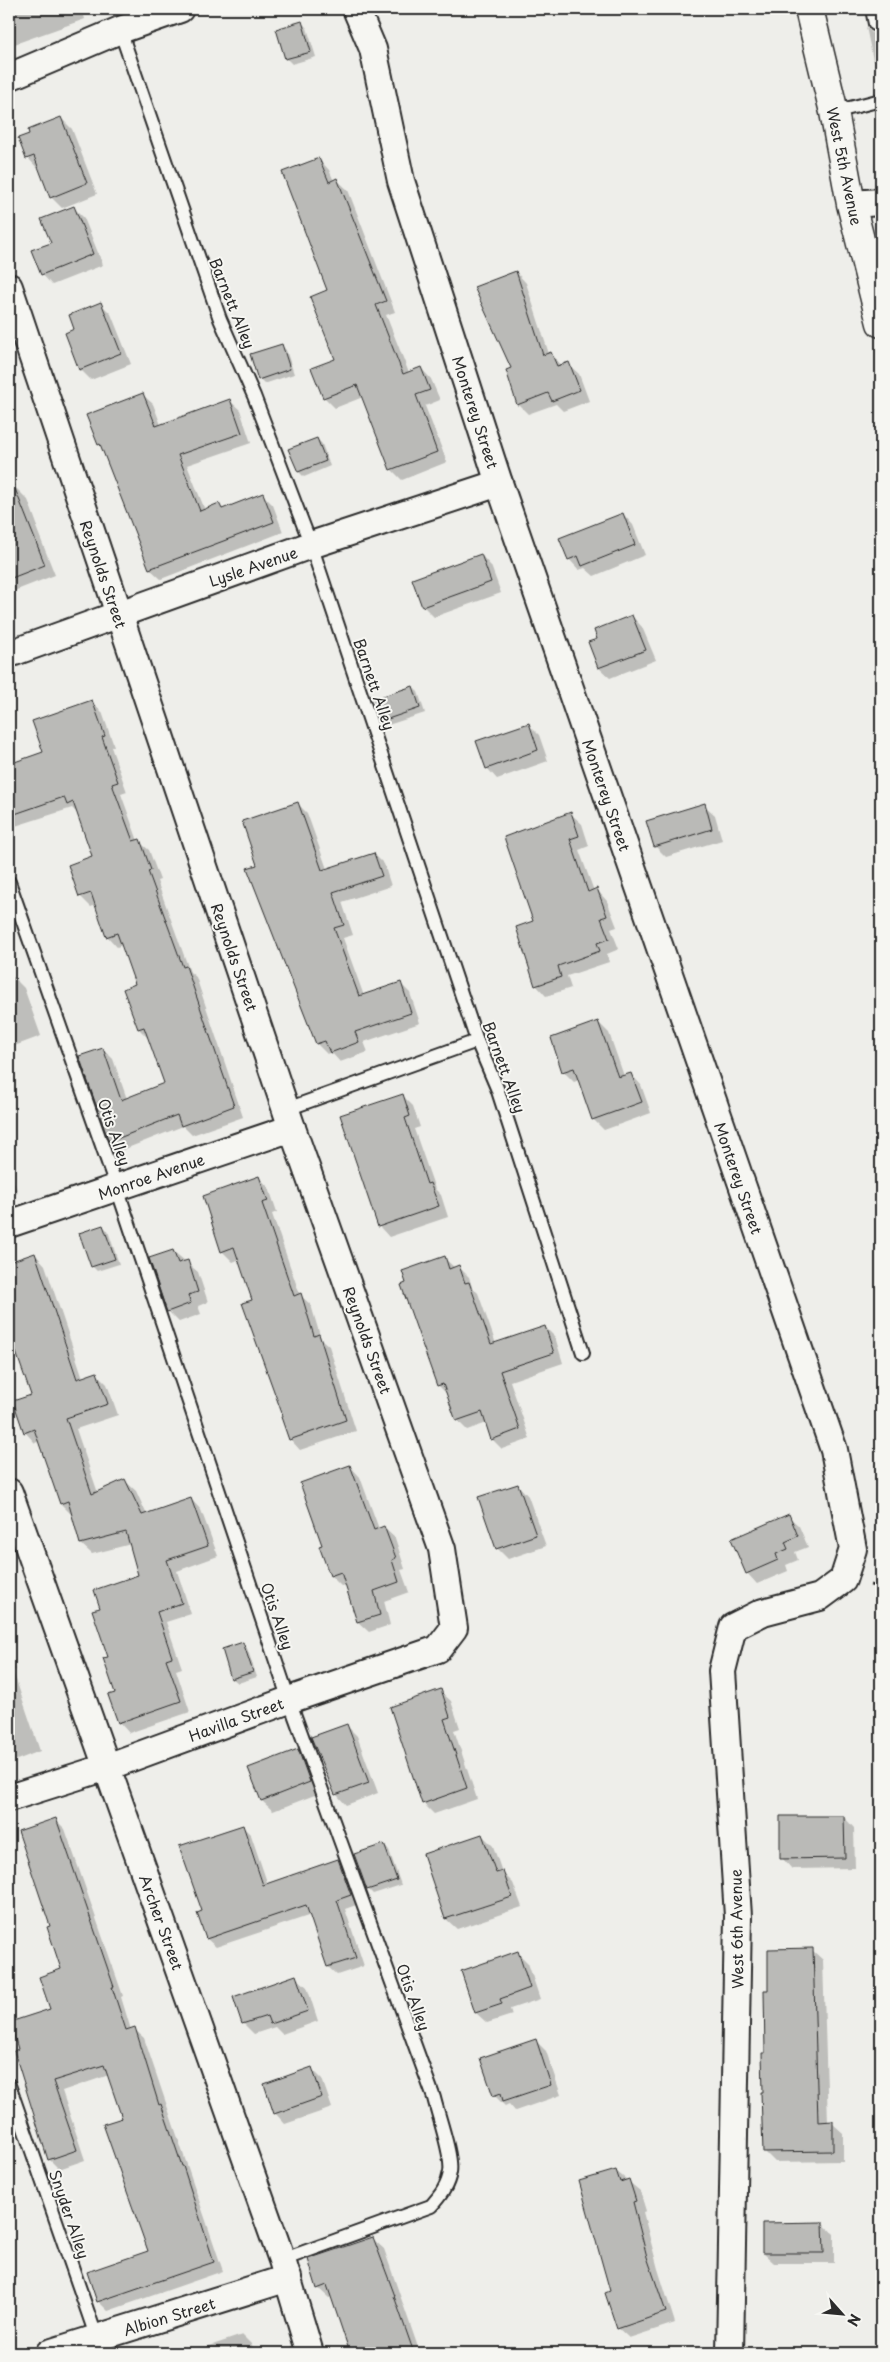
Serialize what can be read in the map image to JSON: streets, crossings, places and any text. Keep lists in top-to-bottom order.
{
  "streets": {
    "main road": ["West 5th Avenue"],
    "street": [
      "Monterey Street",
      "Lysle Avenue",
      "Reynolds Street",
      "Monroe Avenue",
      "Havilla Street",
      "Archer Street",
      "West 6th Avenue",
      "Albion Street"
    ],
    "lane": ["Barnett Alley", "Otis Alley", "Snyder Alley"]
  },
  "crossings": [
    ["Barnett Alley", "Lysle Avenue"],
    ["Barnett Alley", "Monroe Avenue"],
    ["Monterey Street", "Lysle Avenue"],
    ["Monterey Street", "West 6th Avenue"],
    ["Lysle Avenue", "Reynolds Street"],
    ["Reynolds Street", "Monroe Avenue"],
    ["Reynolds Street", "Havilla Street"],
    ["Otis Alley", "Monroe Avenue"],
    ["Otis Alley", "Havilla Street"],
    ["Otis Alley", "Archer Street"],
    ["Otis Alley", "Albion Street"],
    ["Havilla Street", "Archer Street"],
    ["Archer Street", "Albion Street"],
    ["Snyder Alley", "Albion Street"]
  ],
  "north": "bottom right"
}
